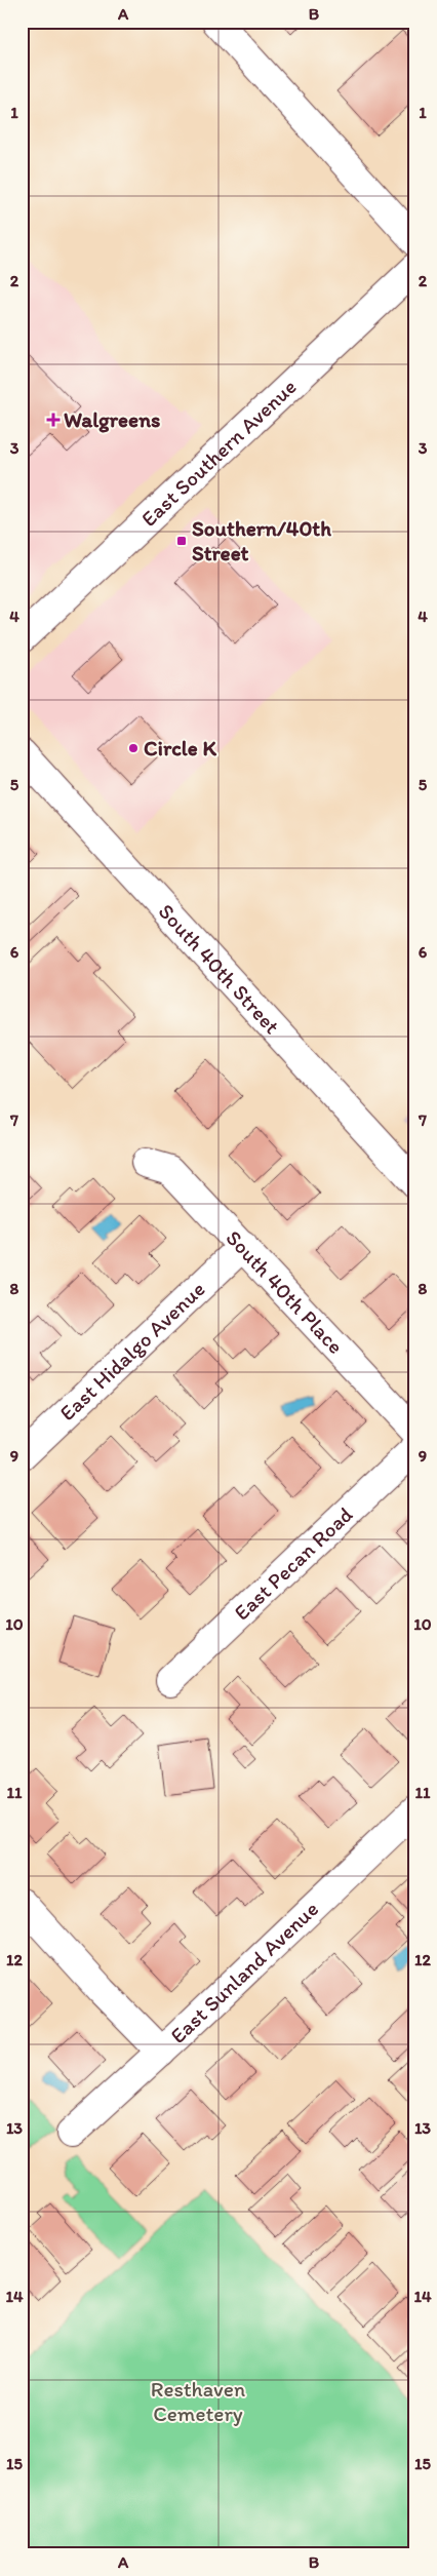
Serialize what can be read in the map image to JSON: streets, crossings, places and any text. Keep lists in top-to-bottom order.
{
  "streets": {
    "street": [
      "East Southern Avenue",
      "South 40th Street",
      "South 40th Place",
      "East Hidalgo Avenue",
      "East Pecan Road",
      "East Sunland Avenue"
    ]
  },
  "crossings": [
    ["South 40th Place", "East Hidalgo Avenue"]
  ],
  "parks": ["Resthaven Cemetery"],
  "places": {
    "health": ["Walgreens"],
    "transit": ["Southern/40th Street"],
    "other": ["Circle K"]
  },
  "grid": {
    "columns": ["A", "B"],
    "rows": [
      "1",
      "2",
      "3",
      "4",
      "5",
      "6",
      "7",
      "8",
      "9",
      "10",
      "11",
      "12",
      "13",
      "14",
      "15"
    ]
  }
}
